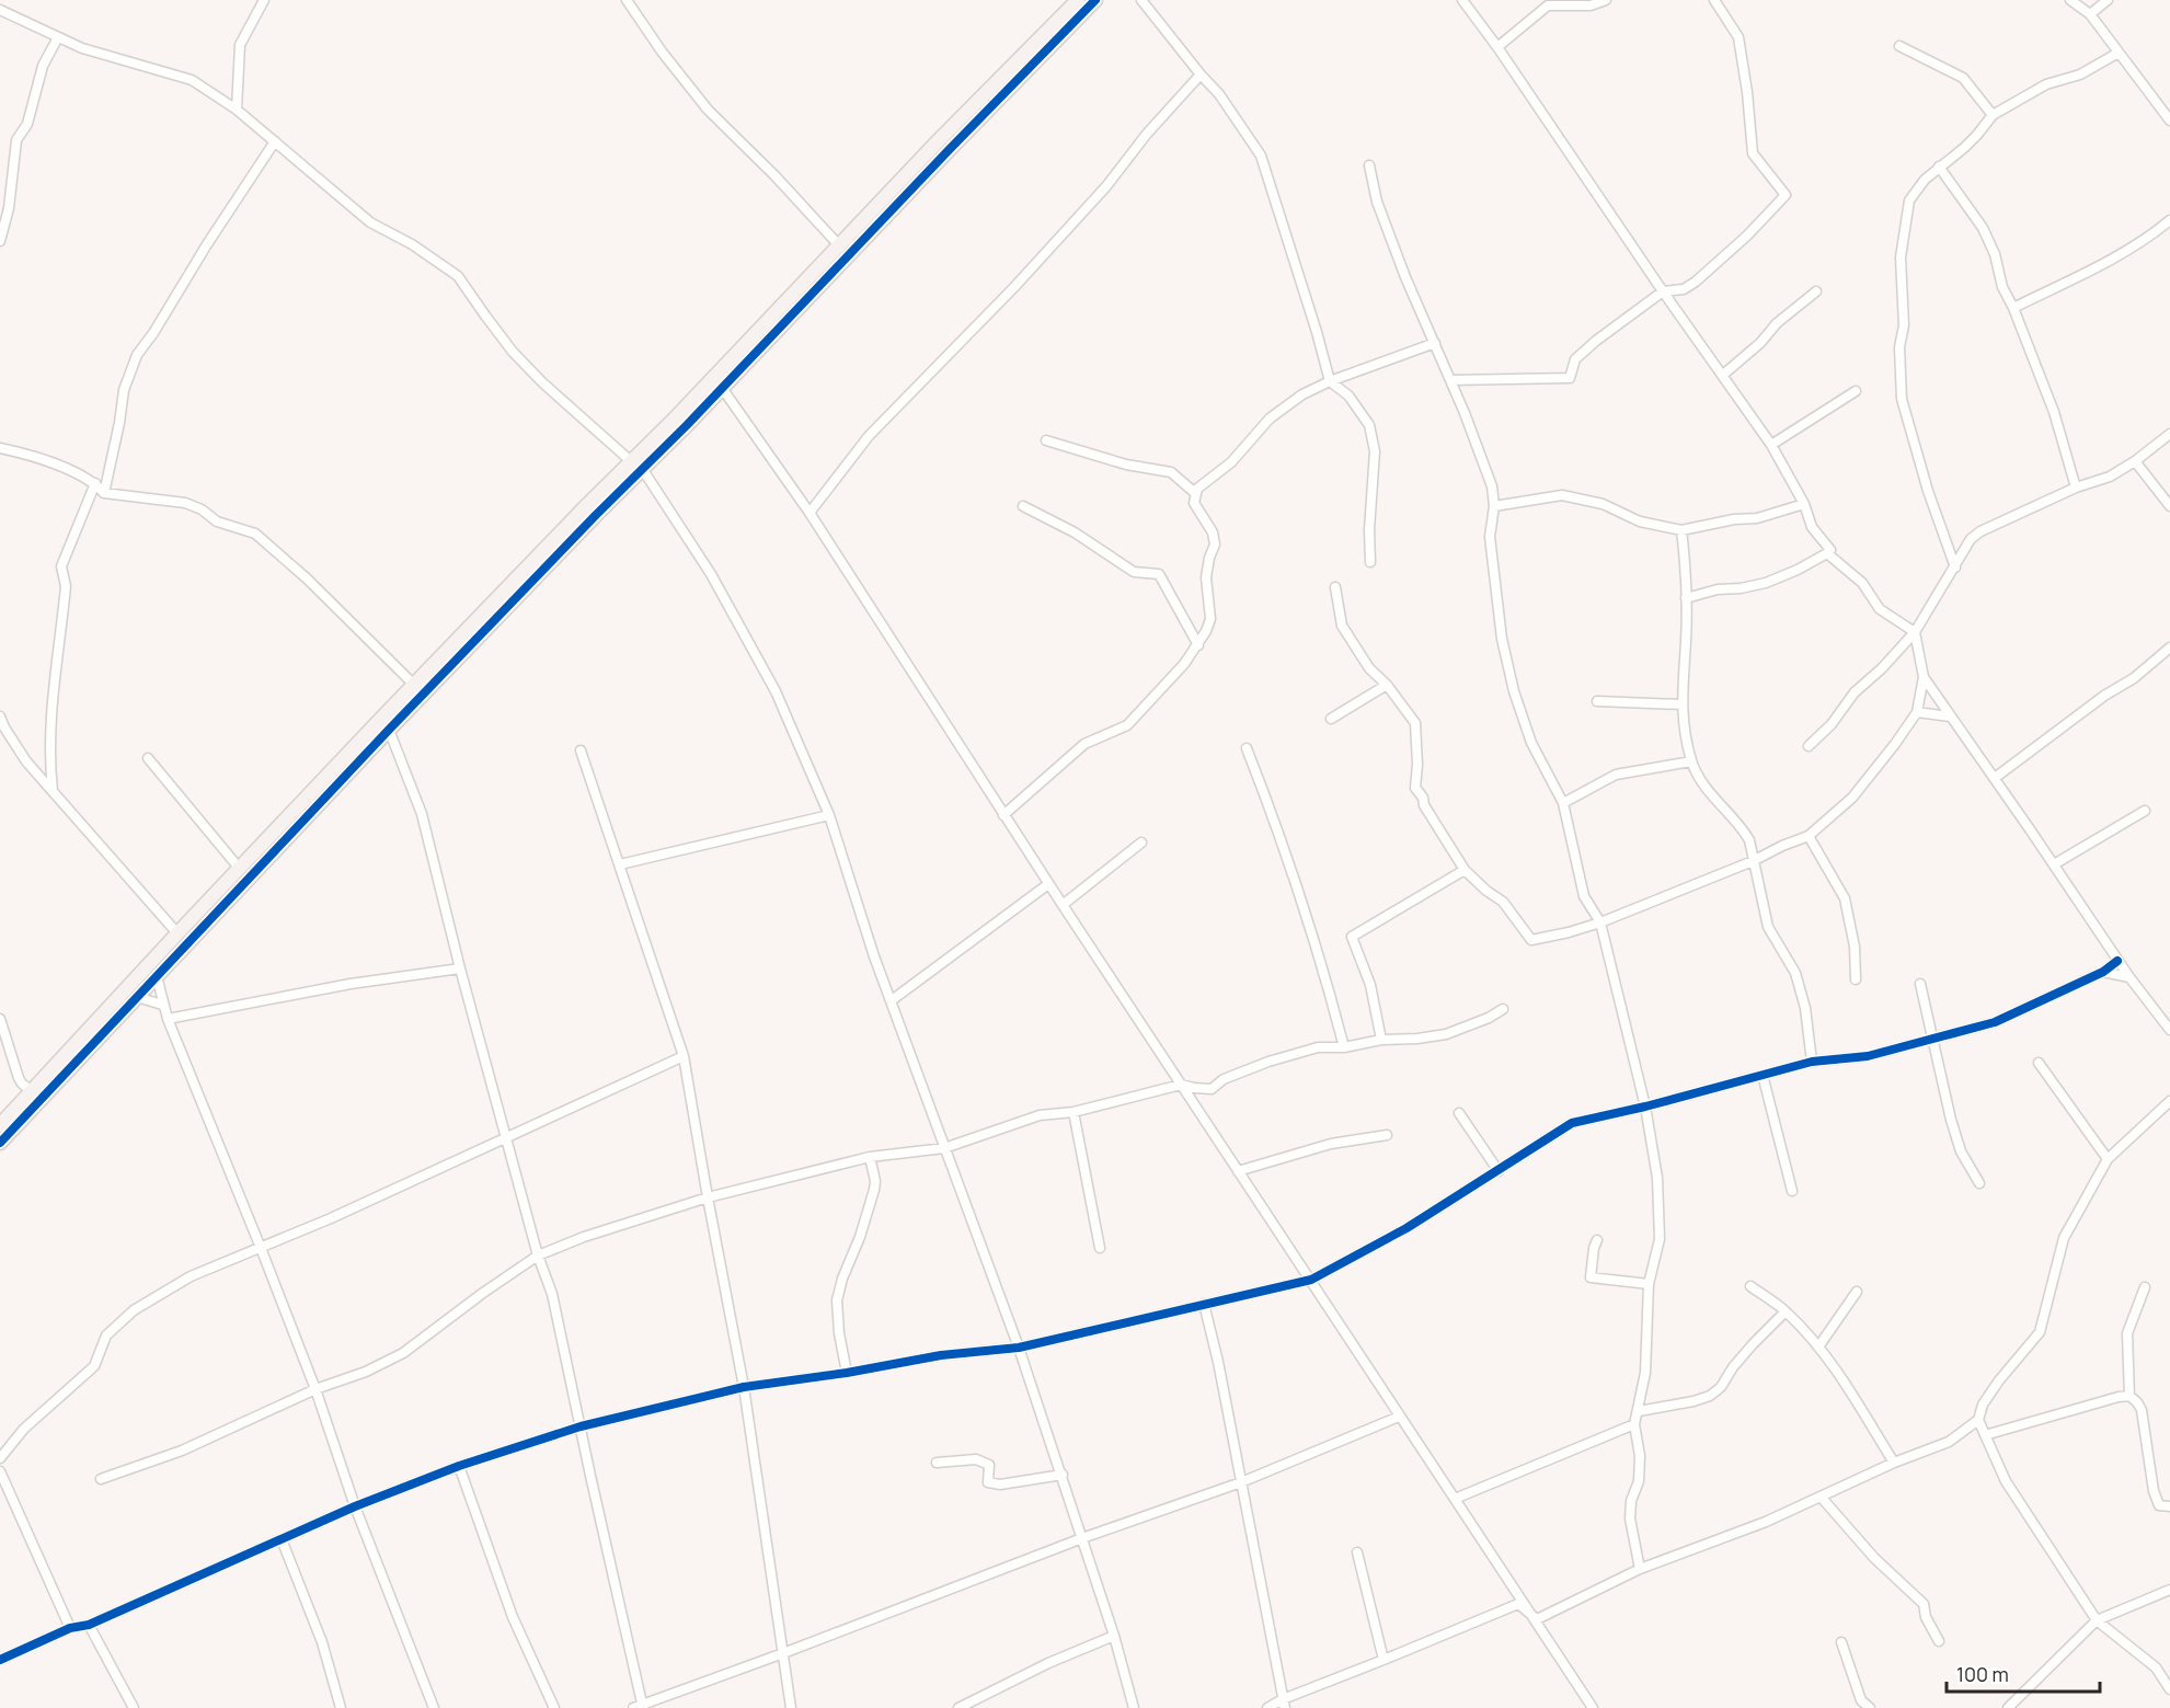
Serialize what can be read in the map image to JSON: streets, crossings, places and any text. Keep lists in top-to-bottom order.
{
  "scale_bar": "100 m"
}
